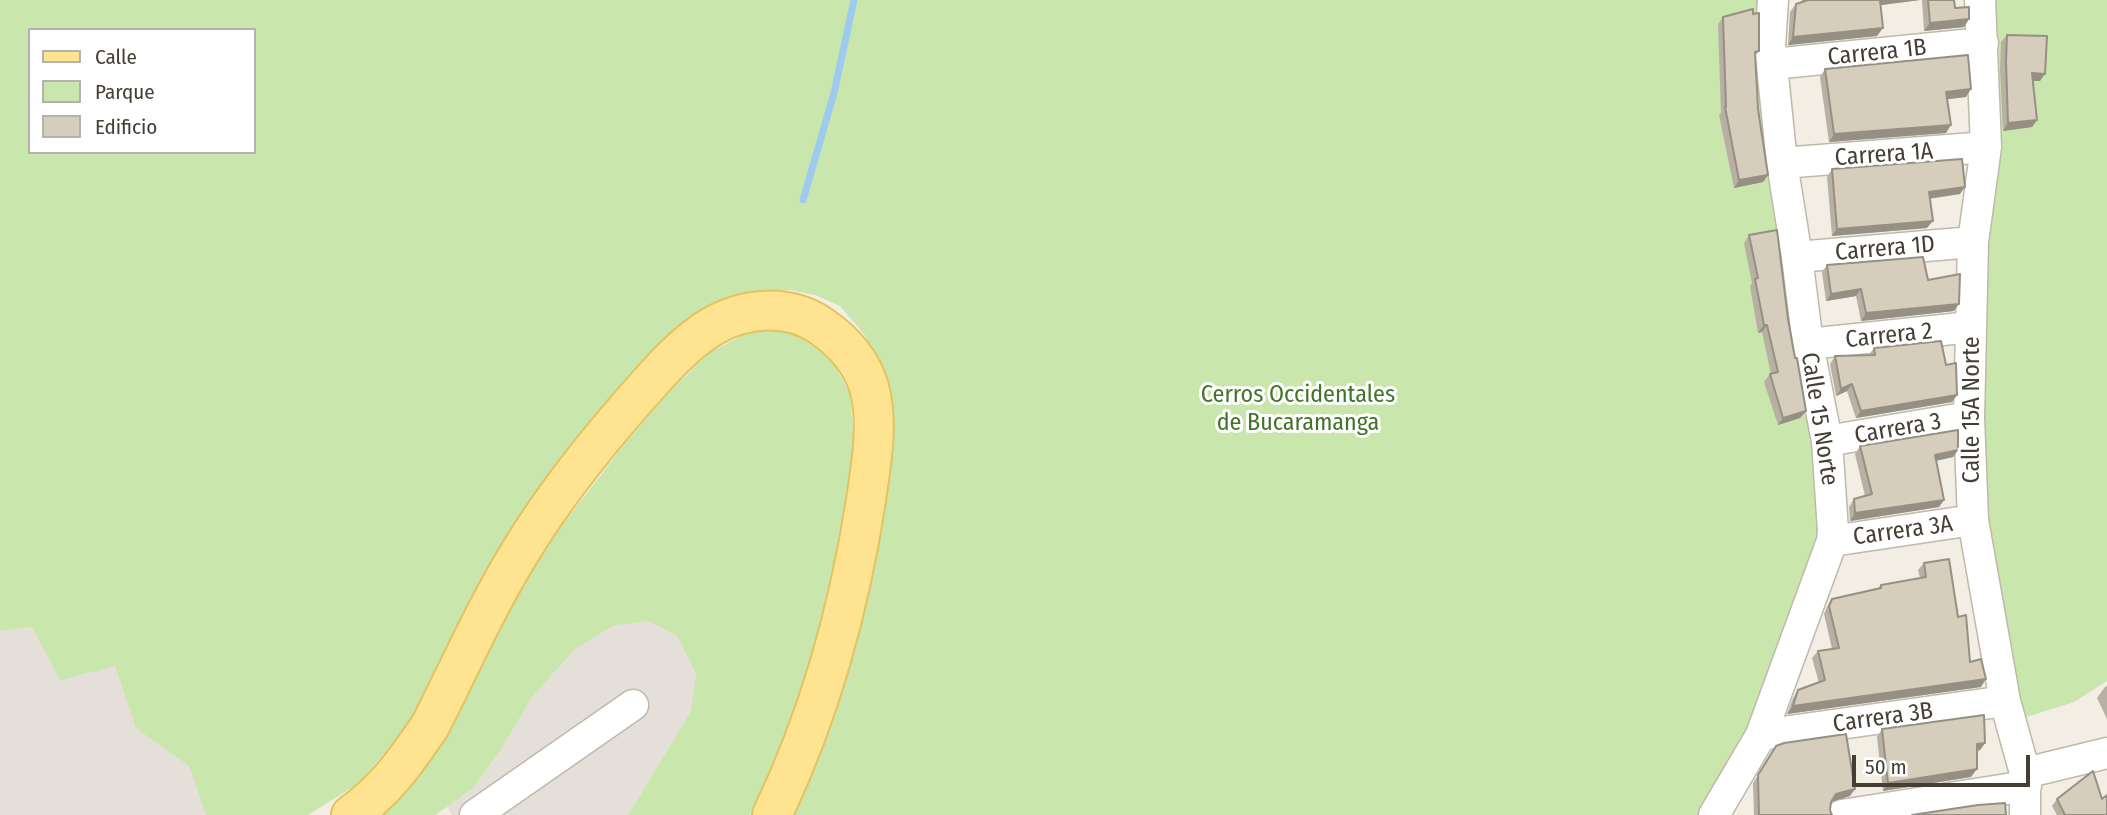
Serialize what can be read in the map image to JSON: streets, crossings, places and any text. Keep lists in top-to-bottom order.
{
  "streets": {
    "street": [
      "Carrera 1B",
      "Carrera 1A",
      "Carrera 1D",
      "Carrera 2",
      "Calle 15A Norte",
      "Calle 15 Norte",
      "Carrera 3",
      "Carrera 3A",
      "Carrera 3B"
    ]
  },
  "crossings": [
    ["Carrera 1B", "Calle 15A Norte"],
    ["Carrera 1B", "Calle 15 Norte"],
    ["Carrera 1A", "Calle 15A Norte"],
    ["Carrera 1A", "Calle 15 Norte"],
    ["Carrera 1D", "Calle 15A Norte"],
    ["Carrera 1D", "Calle 15 Norte"],
    ["Carrera 2", "Calle 15A Norte"],
    ["Carrera 2", "Calle 15 Norte"],
    ["Calle 15A Norte", "Carrera 3"],
    ["Calle 15A Norte", "Carrera 3A"],
    ["Calle 15A Norte", "Carrera 3B"],
    ["Calle 15 Norte", "Carrera 3"],
    ["Calle 15 Norte", "Carrera 3A"],
    ["Calle 15 Norte", "Carrera 3B"]
  ],
  "parks": ["Cerros Occidentales de Bucaramanga"],
  "legend": ["Calle", "Parque", "Edificio"],
  "scale_bar": "50 m"
}
